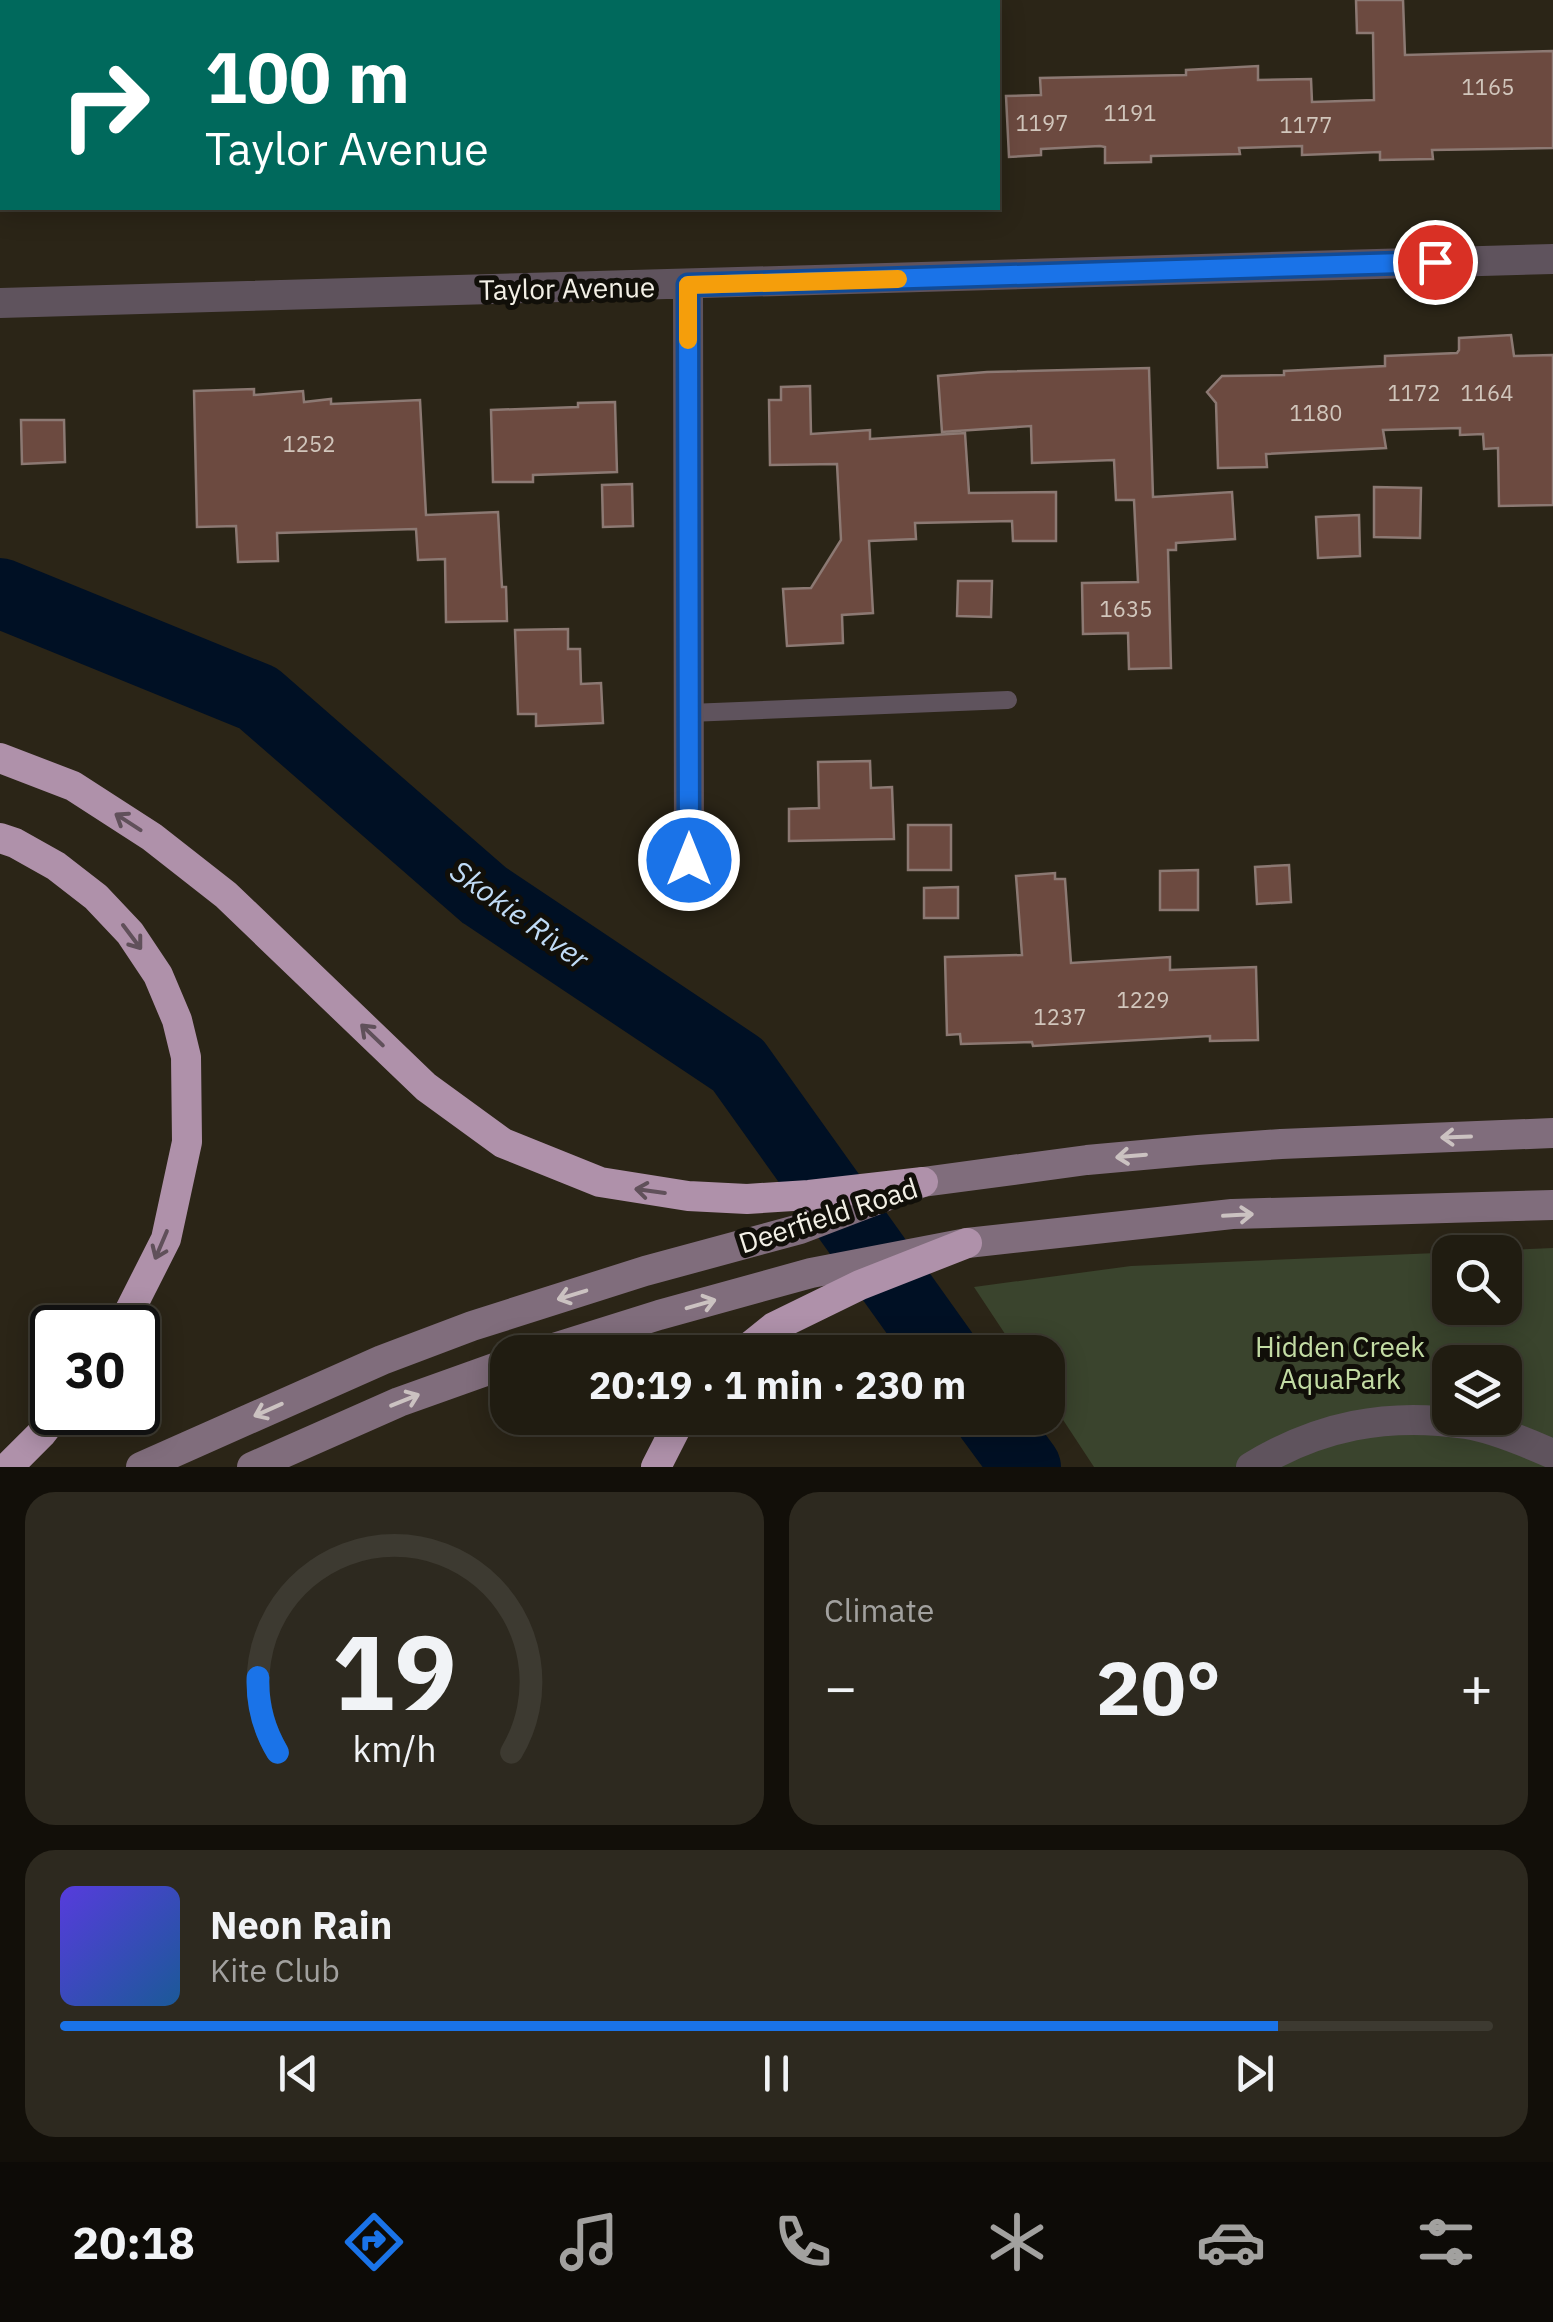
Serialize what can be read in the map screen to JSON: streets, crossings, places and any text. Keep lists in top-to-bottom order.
{
  "streets": {
    "main road": ["Deerfield Road"],
    "street": ["Taylor Avenue"]
  },
  "water": ["Skokie River"],
  "parks": ["Hidden Creek AquaPark"],
  "house_numbers": [
    "1165",
    "1191",
    "1197",
    "1177",
    "1172",
    "1164",
    "1180",
    "1252",
    "1635",
    "1229",
    "1237"
  ],
  "page": {
    "turn": ["100 m", "Taylor Avenue"],
    "limit": "30",
    "trip": "20:19 · 1 min · 230 m",
    "tile": "Climate",
    "heat": ["−", "20°", "+"],
    "song": ["Neon Rain", "Kite Club"],
    "tabs": "20:18",
    "gauge": ["19", "km/h"]
  }
}
